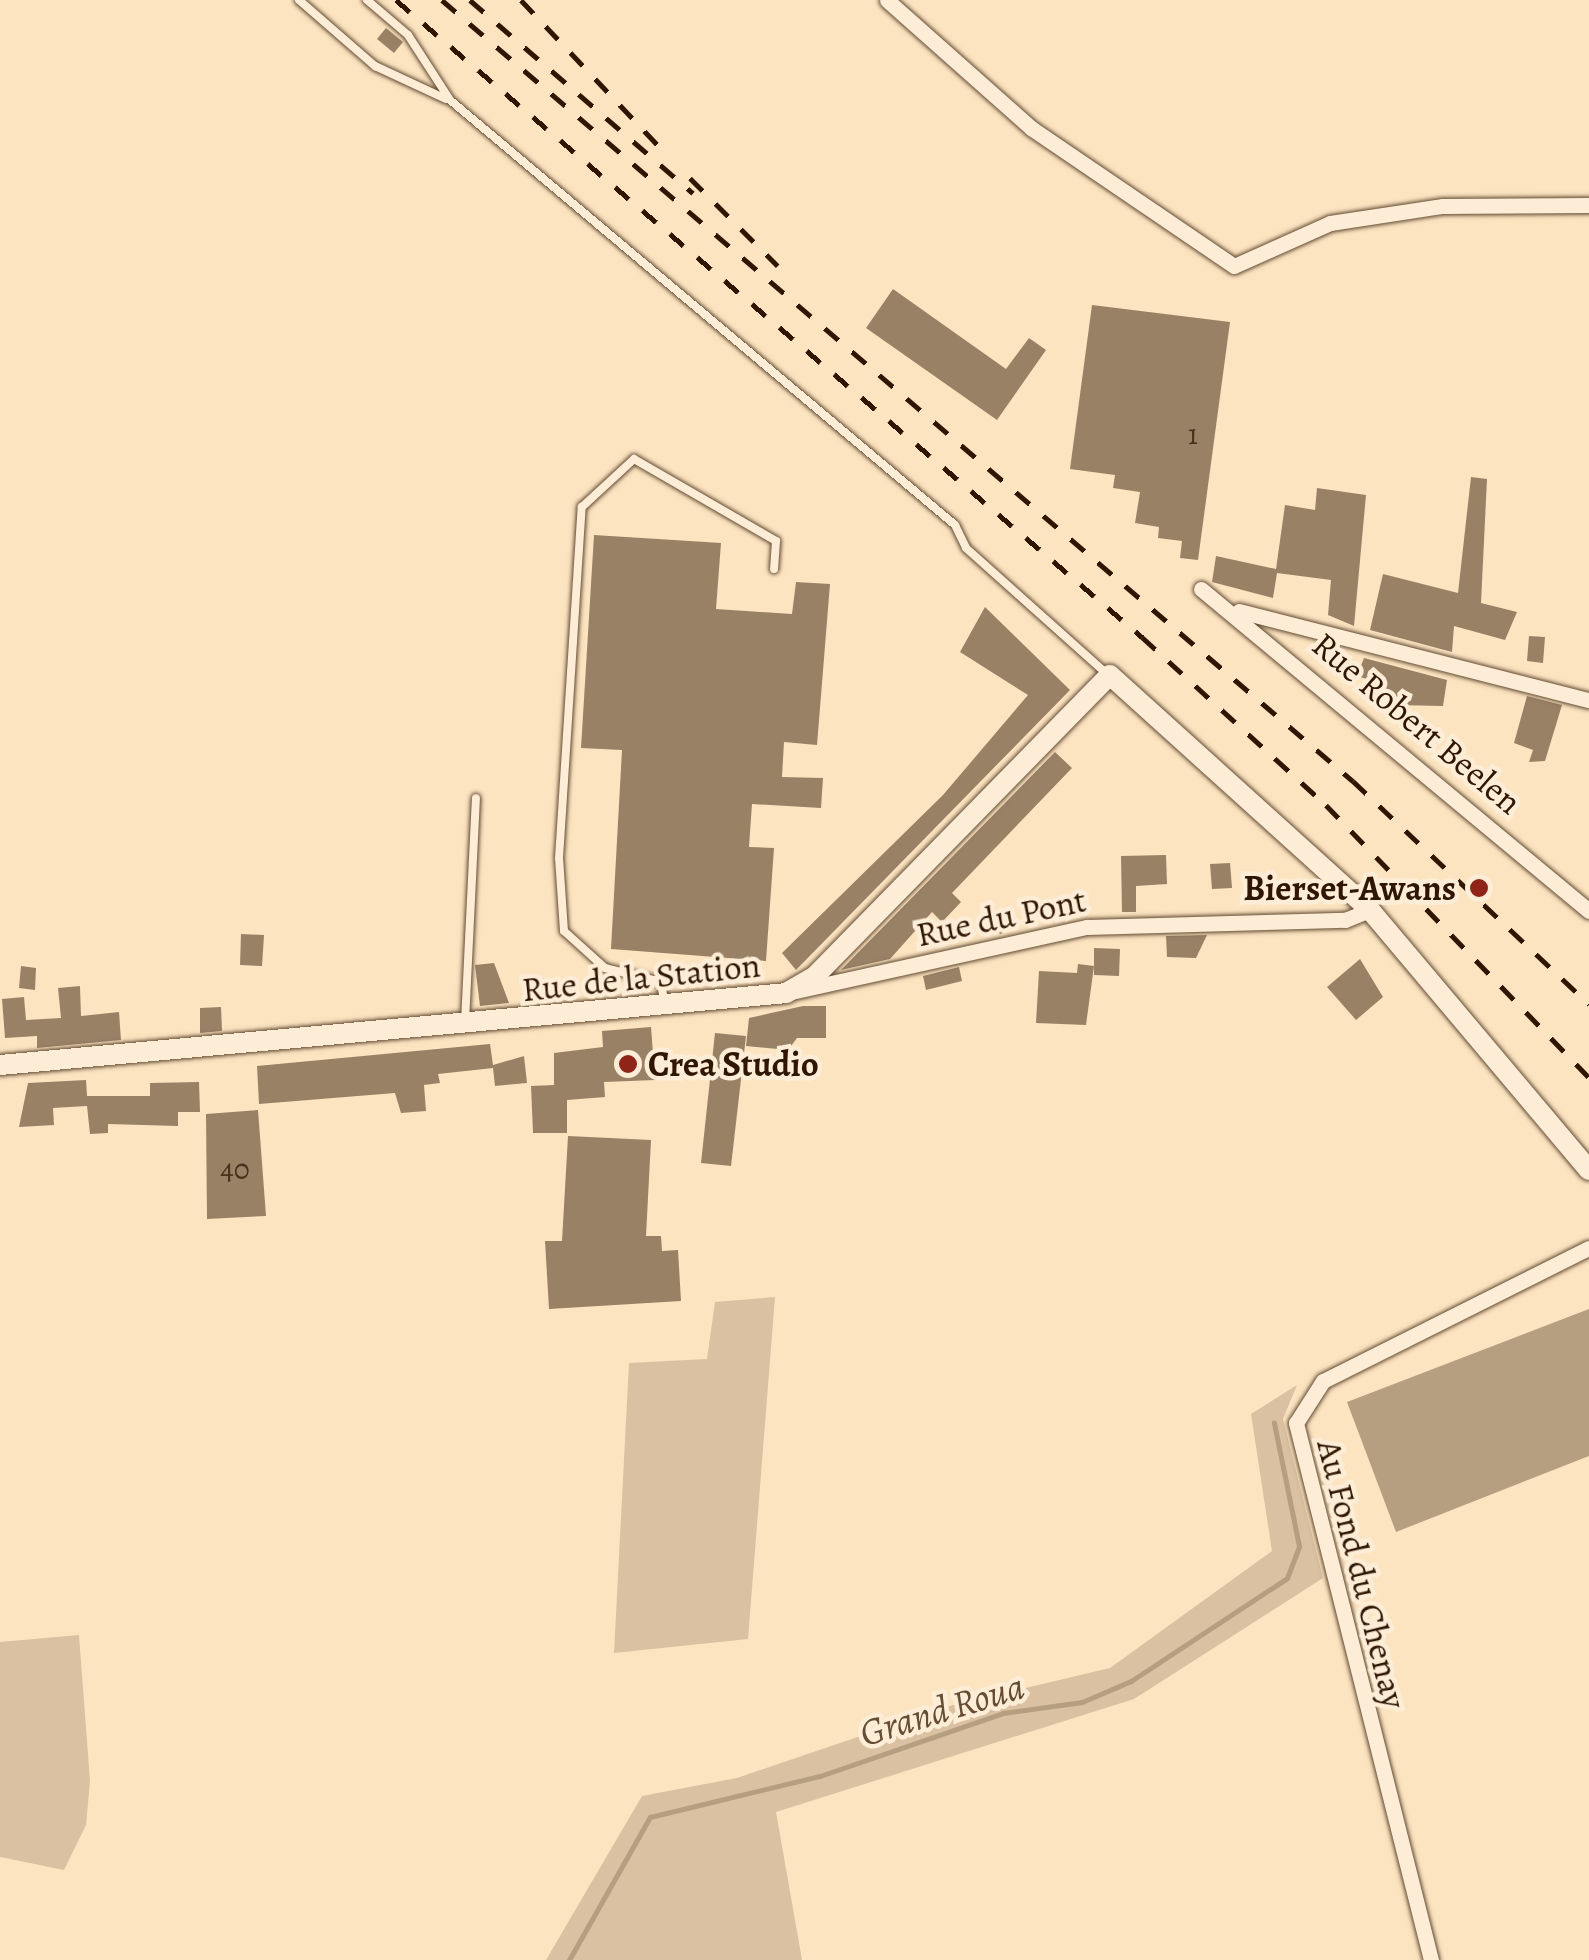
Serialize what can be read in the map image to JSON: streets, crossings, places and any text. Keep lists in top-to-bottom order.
{
  "streets": {
    "street": [
      "Rue Robert Beelen",
      "Rue du Pont",
      "Rue de la Station",
      "Au Fond du Chenay"
    ]
  },
  "crossings": [
    ["Rue du Pont", "Rue de la Station"]
  ],
  "water": ["Grand Roua"],
  "places": ["Bierset-Awans", "Crea Studio"],
  "house_numbers": ["1", "40"]
}
